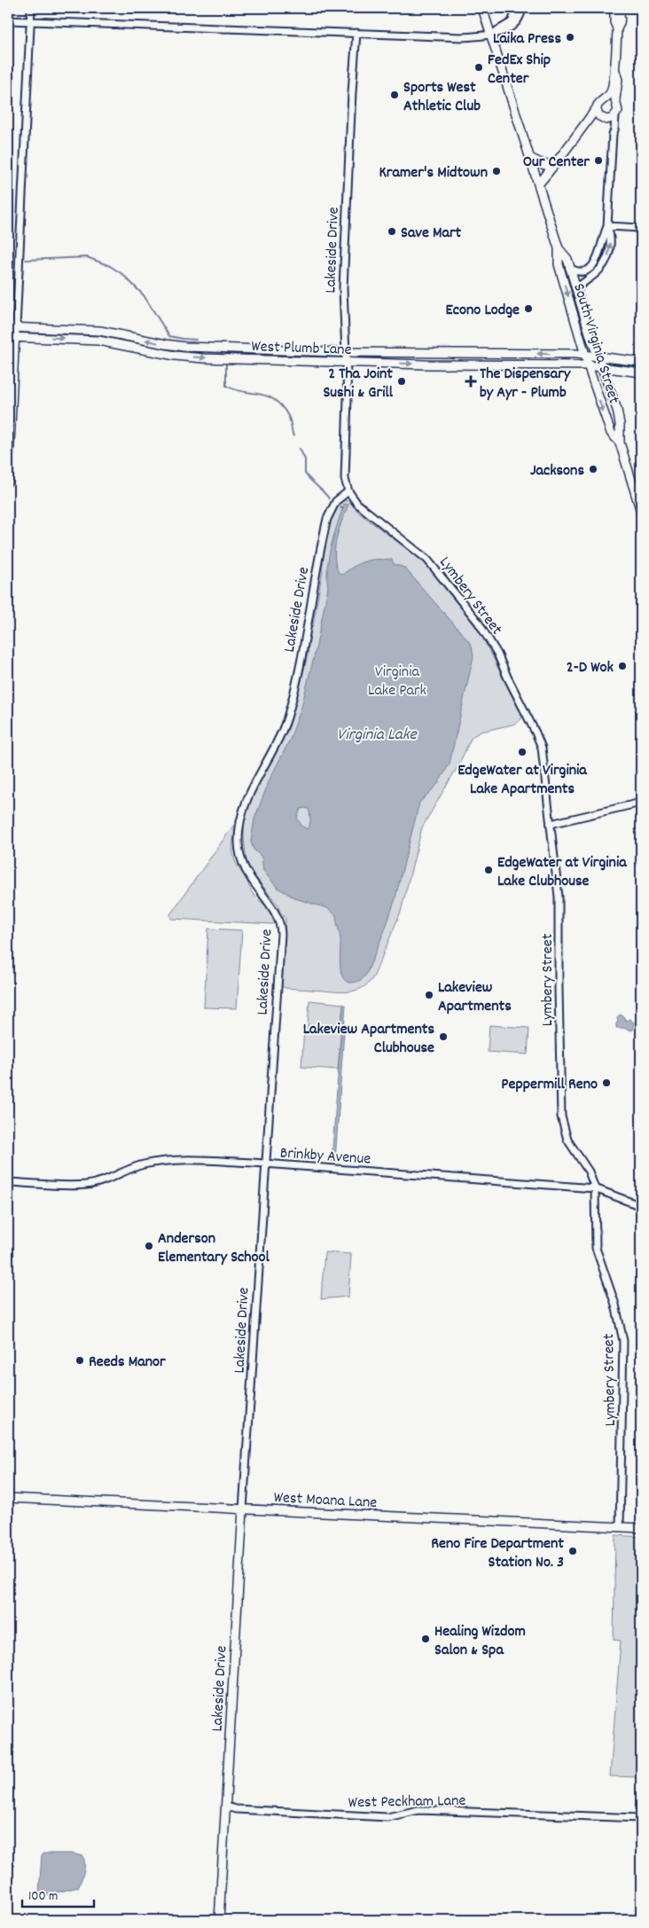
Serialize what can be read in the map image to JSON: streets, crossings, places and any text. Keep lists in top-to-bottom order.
{
  "streets": {
    "main road": [
      "Lakeside Drive",
      "South Virginia Street",
      "West Plumb Lane",
      "West Moana Lane"
    ],
    "street": ["Lymbery Street", "Brinkby Avenue", "West Peckham Lane"]
  },
  "crossings": [
    ["Lakeside Drive", "West Plumb Lane"],
    ["Lakeside Drive", "Lymbery Street"],
    ["Lakeside Drive", "Brinkby Avenue"],
    ["Lakeside Drive", "West Moana Lane"],
    ["Lakeside Drive", "West Peckham Lane"],
    ["South Virginia Street", "West Plumb Lane"],
    ["Lymbery Street", "Brinkby Avenue"],
    ["Lymbery Street", "West Moana Lane"]
  ],
  "water": ["Virginia Lake"],
  "parks": ["Virginia Lake Park"],
  "places": {
    "other": [
      "Laika Press",
      "FedEx Ship Center",
      "Sports West Athletic Club",
      "Our Center",
      "Kramer's Midtown",
      "Save Mart",
      "Econo Lodge",
      "2 Tha Joint Sushi & Grill",
      "Jacksons",
      "2-D Wok",
      "EdgeWater at Virginia Lake Apartments",
      "EdgeWater at Virginia Lake Clubhouse",
      "Lakeview Apartments",
      "Lakeview Apartments Clubhouse",
      "Peppermill Reno",
      "Anderson Elementary School",
      "Reeds Manor",
      "Reno Fire Department Station No. 3",
      "Healing Wizdom Salon & Spa"
    ],
    "health": ["The Dispensary by Ayr - Plumb"]
  },
  "scale_bar": "100 m"
}
